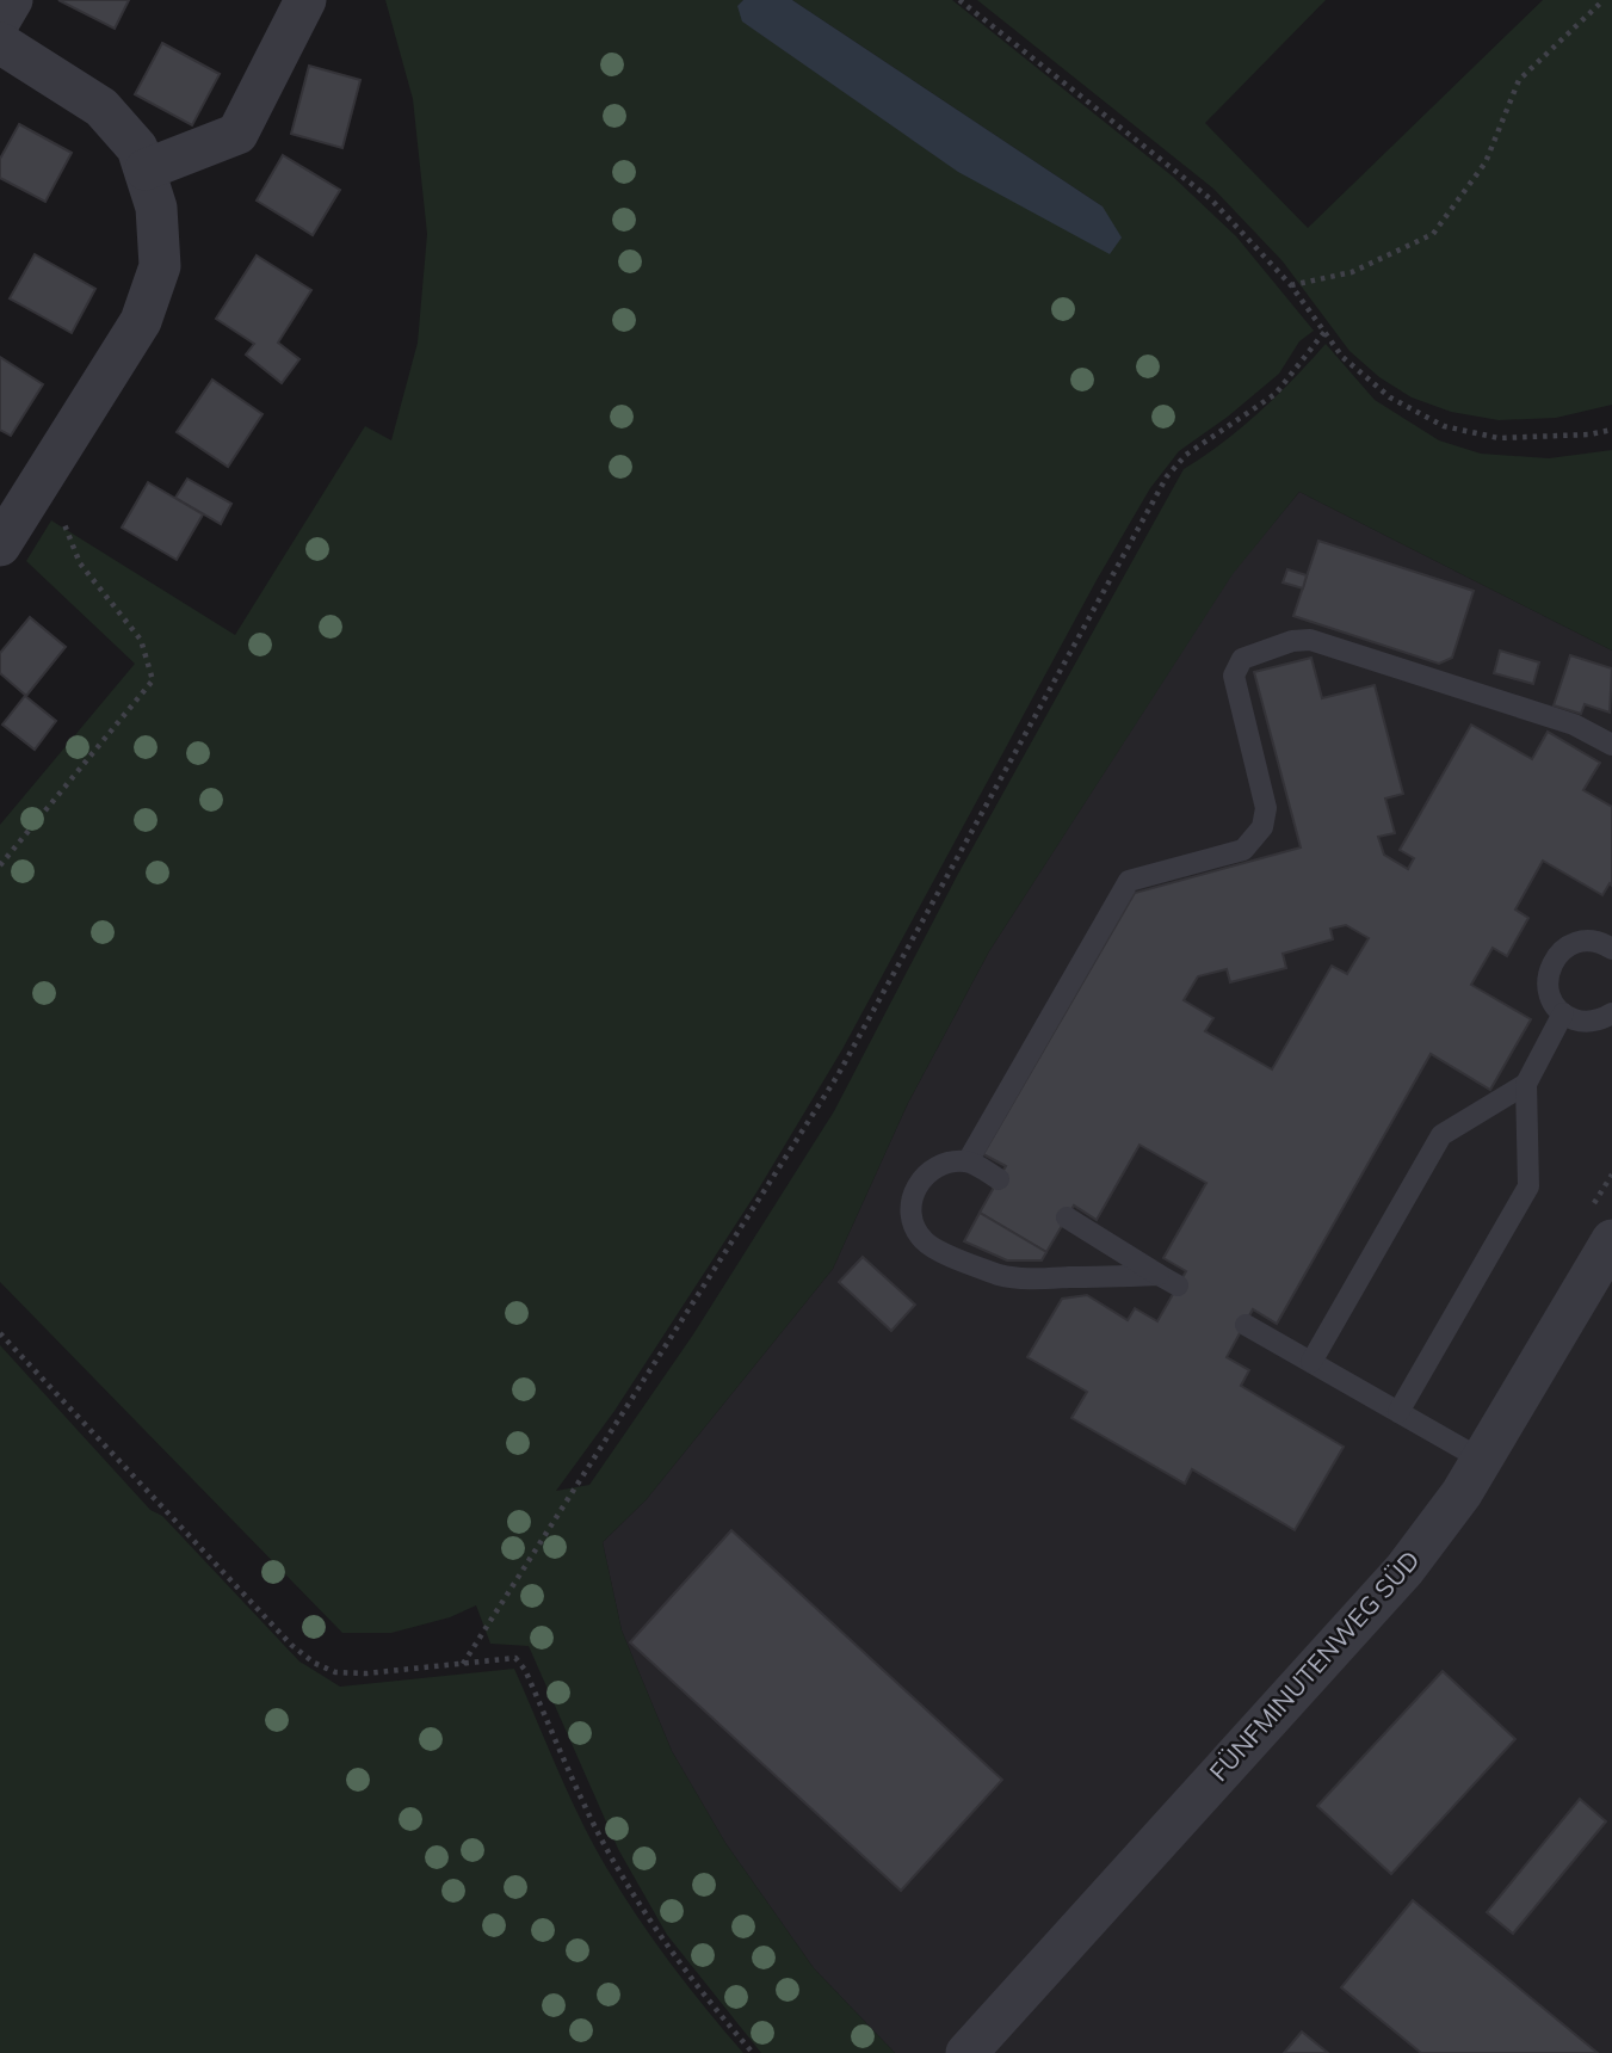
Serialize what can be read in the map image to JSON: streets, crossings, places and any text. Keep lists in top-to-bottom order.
{
  "streets": {
    "street": ["FÜNFMINUTENWEG SÜD"]
  }
}
